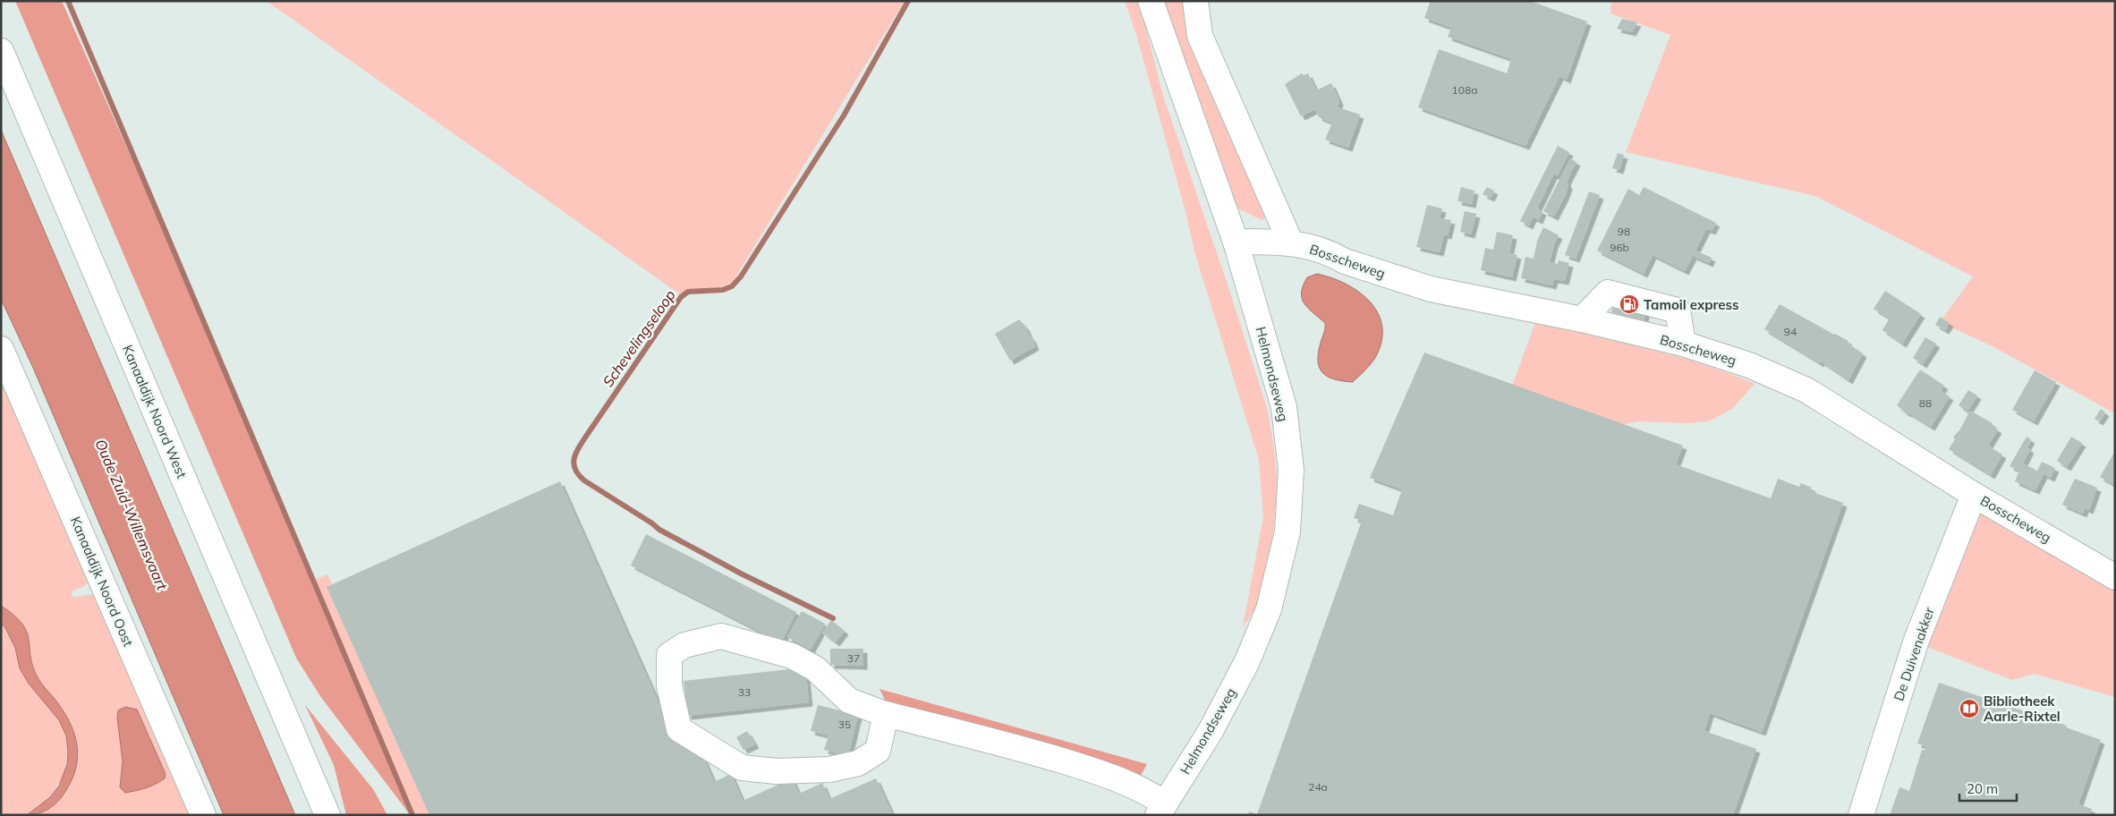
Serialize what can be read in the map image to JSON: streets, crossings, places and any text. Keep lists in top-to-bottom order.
{
  "streets": {
    "street": [
      "Bosscheweg",
      "Helmondseweg",
      "Kanaaldijk Noord West",
      "Kanaaldijk Noord Oost",
      "De Duivenakker"
    ]
  },
  "crossings": [
    ["Bosscheweg", "Helmondseweg"],
    ["Bosscheweg", "De Duivenakker"]
  ],
  "water": ["Schevelingseloop", "Oude Zuid-Willemsvaart"],
  "places": {
    "fuel station": ["Tamoil express"],
    "library": ["Bibliotheek Aarle-Rixtel"]
  },
  "house_numbers": [
    "108a",
    "98",
    "96b",
    "94",
    "88",
    "37",
    "33",
    "35",
    "24a"
  ],
  "scale_bar": "20 m"
}
